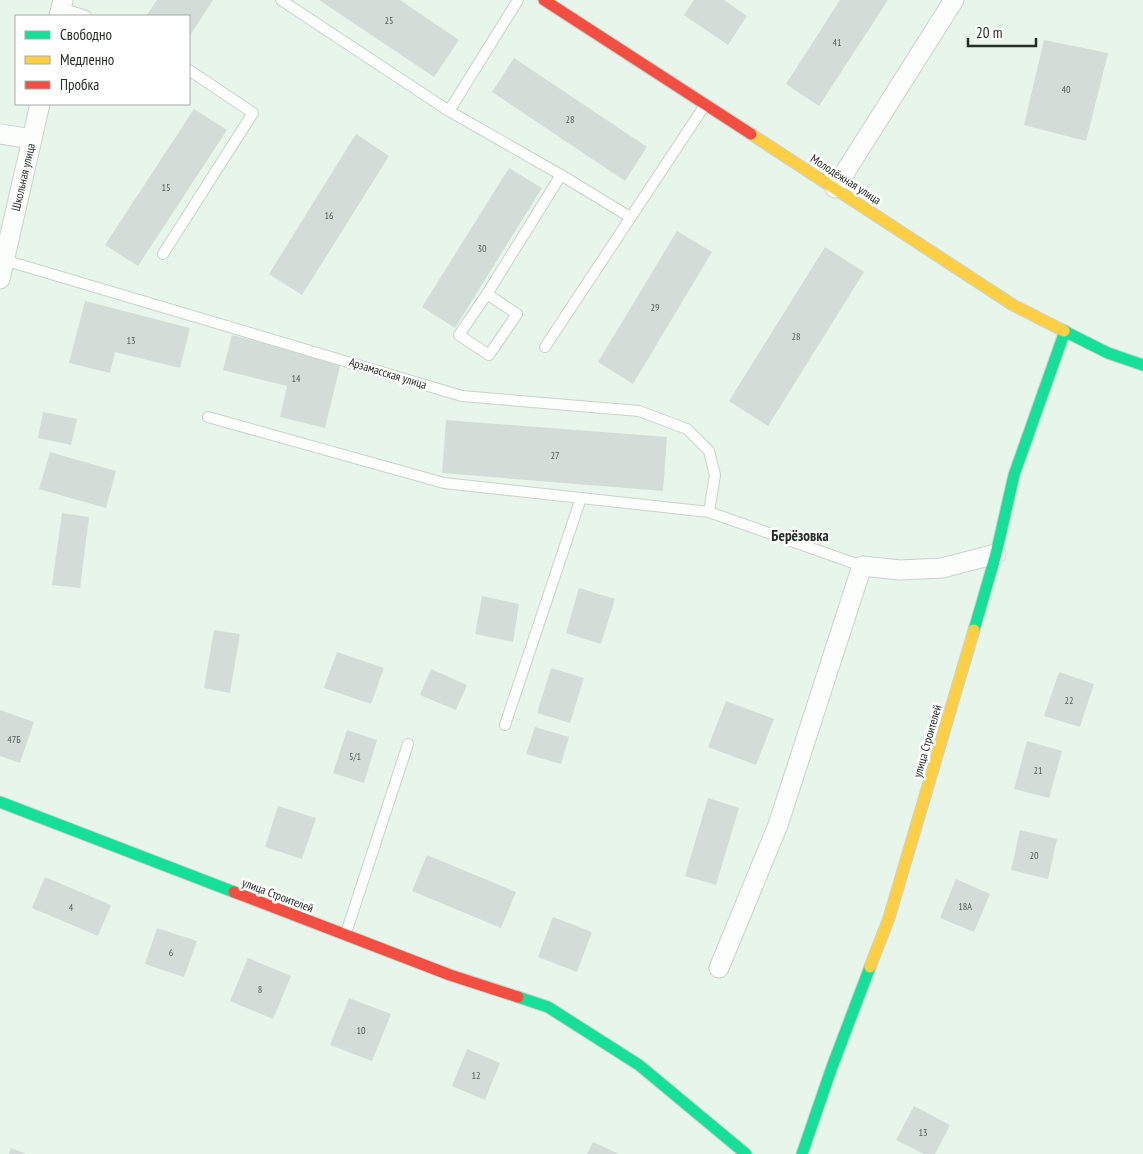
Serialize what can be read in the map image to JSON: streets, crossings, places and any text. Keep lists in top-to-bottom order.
{
  "streets": {
    "street": ["Школьная улица", "Молодёжная улица", "улица Строителей"],
    "lane": ["Арзамасская улица"]
  },
  "crossings": [
    ["Школьная улица", "Арзамасская улица"],
    ["Молодёжная улица", "улица Строителей"]
  ],
  "districts": ["Берёзовка"],
  "house_numbers": [
    "25",
    "41",
    "40",
    "28",
    "15",
    "16",
    "30",
    "29",
    "28",
    "13",
    "14",
    "27",
    "22",
    "47Б",
    "5/1",
    "21",
    "20",
    "18А",
    "4",
    "6",
    "8",
    "10",
    "12",
    "13"
  ],
  "legend": ["Свободно", "Медленно", "Пробка"],
  "scale_bar": "20 m"
}
